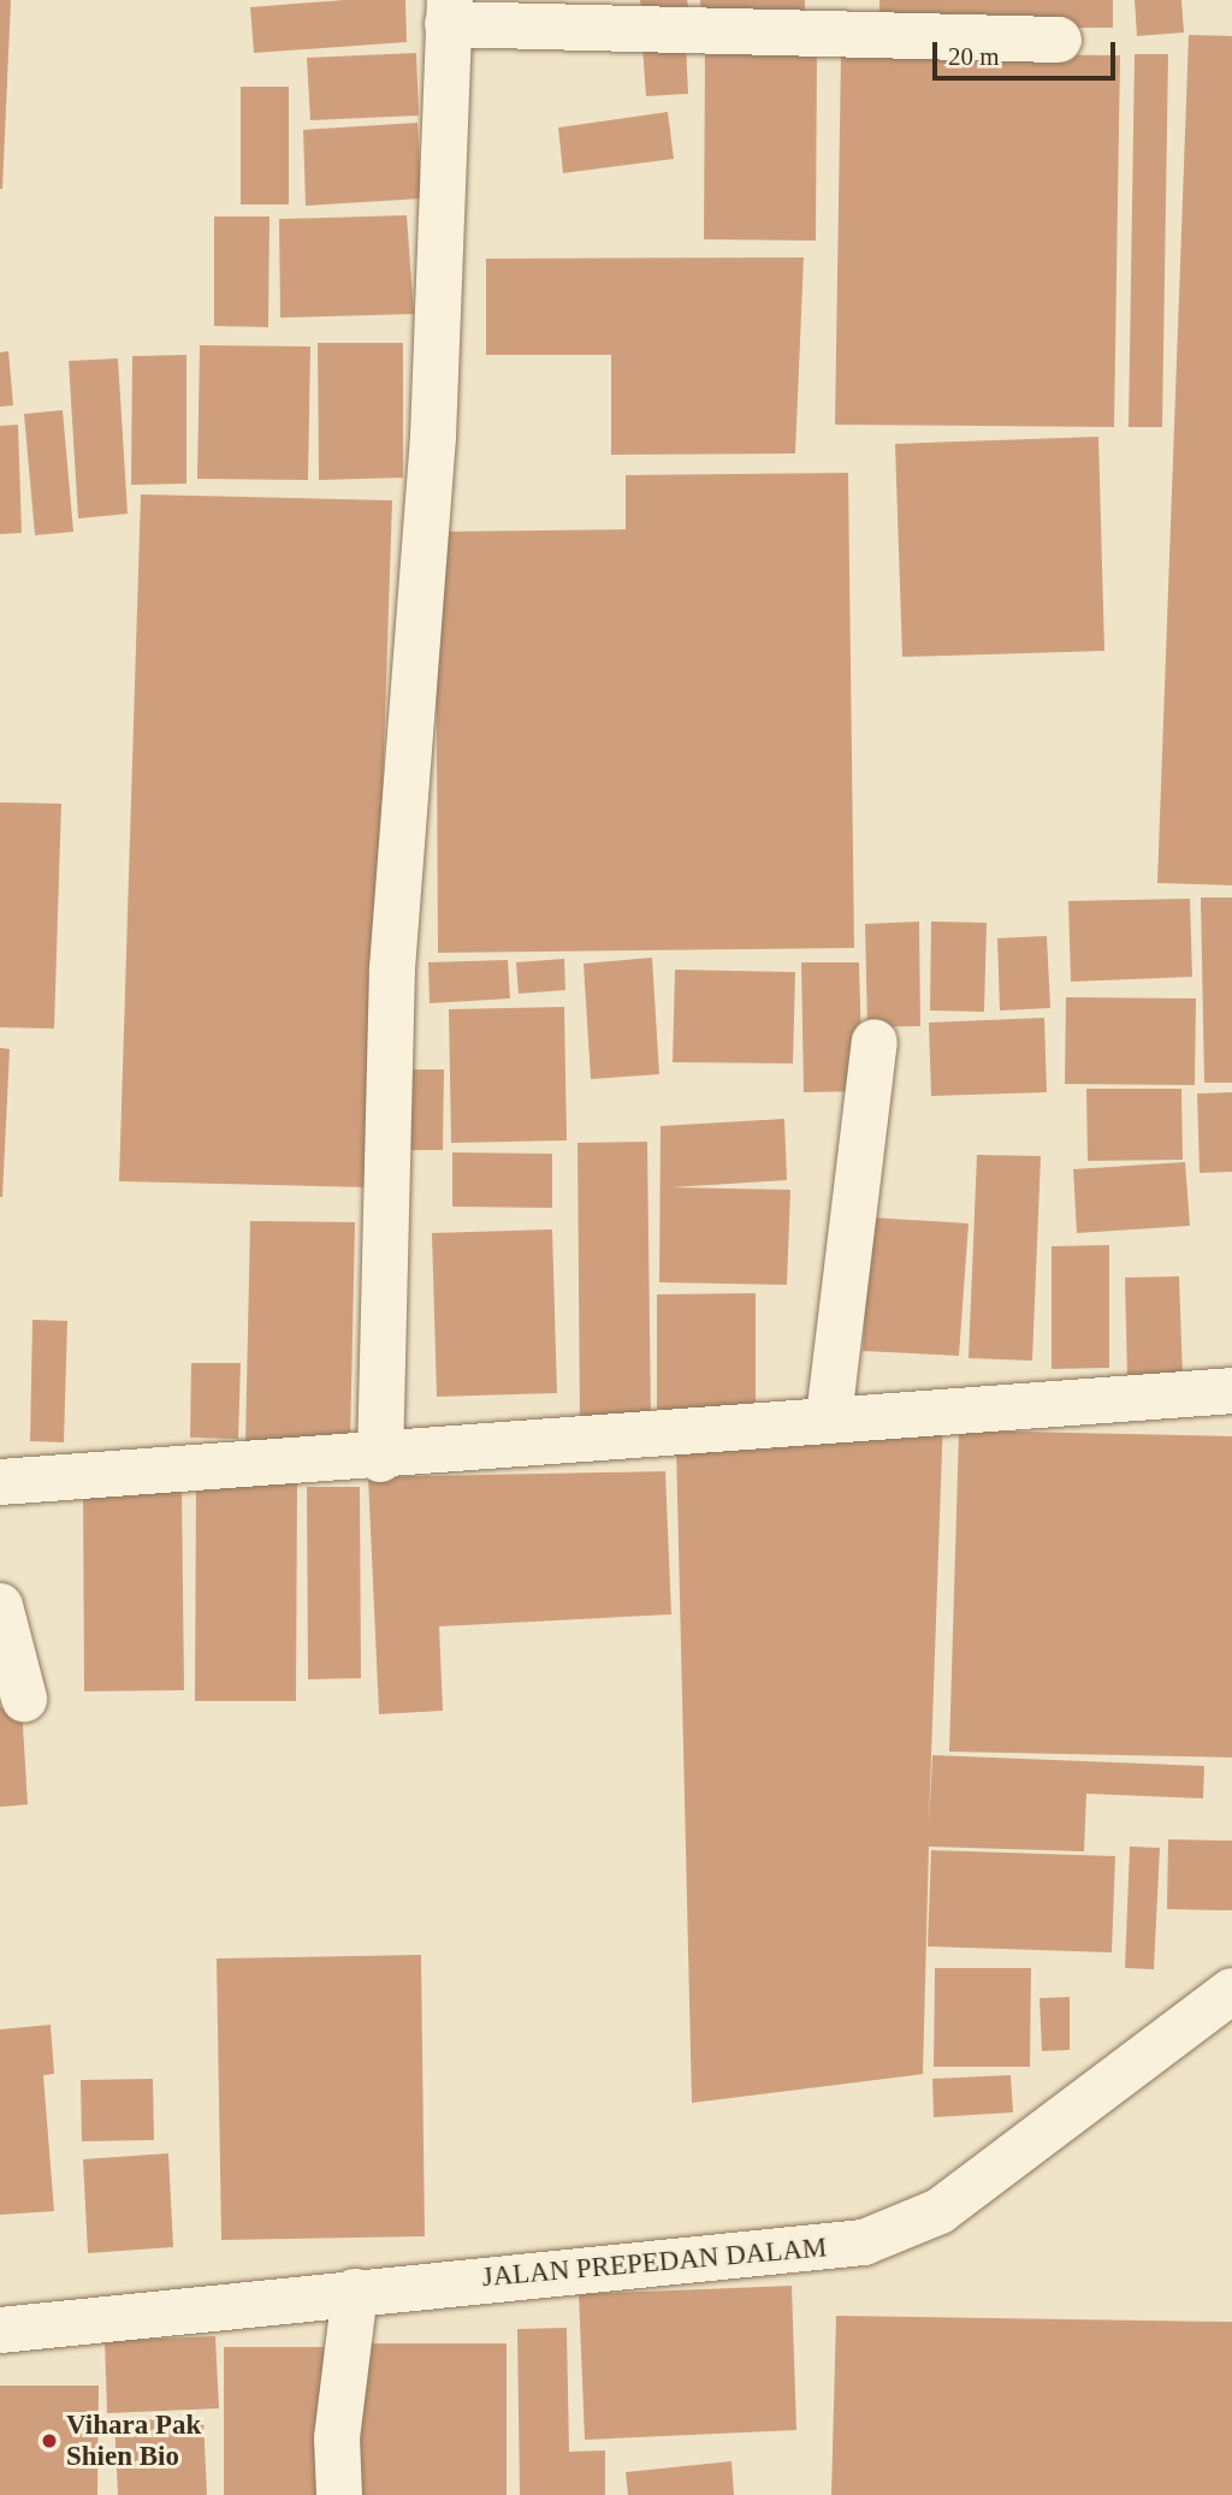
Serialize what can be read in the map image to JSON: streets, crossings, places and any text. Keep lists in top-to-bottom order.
{
  "streets": {
    "street": ["JALAN PREPEDAN DALAM"]
  },
  "places": ["Vihara Pak Shien Bio"],
  "scale_bar": "20 m"
}
